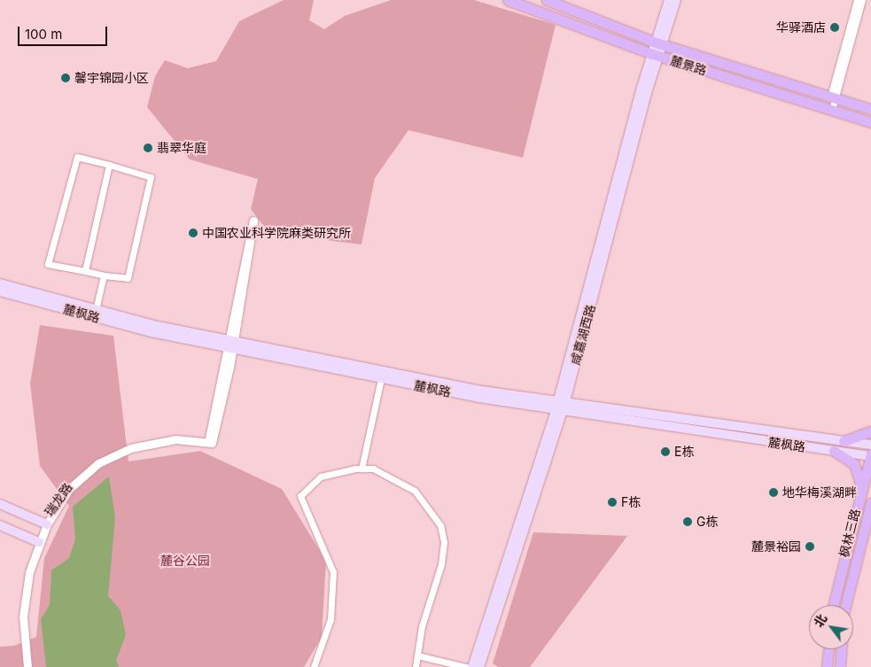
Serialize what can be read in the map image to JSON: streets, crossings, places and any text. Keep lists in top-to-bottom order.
{
  "streets": {
    "main road": [
      "麓景路",
      "麓枫路",
      "咸嘉湖西路",
      "枫林三路"
    ],
    "street": ["瑞龙路"]
  },
  "crossings": [
    ["麓景路", "咸嘉湖西路"],
    ["麓枫路", "咸嘉湖西路"],
    ["麓枫路", "瑞龙路"],
    ["麓枫路", "枫林三路"]
  ],
  "parks": ["麓谷公园"],
  "places": [
    "华驿酒店",
    "馨宇锦园小区",
    "翡翠华庭",
    "中国农业科学院麻类研究所",
    "E栋",
    "地华梅溪湖畔",
    "F栋",
    "G栋",
    "麓景裕园"
  ],
  "scale_bar": "100 m",
  "north": "top left"
}
